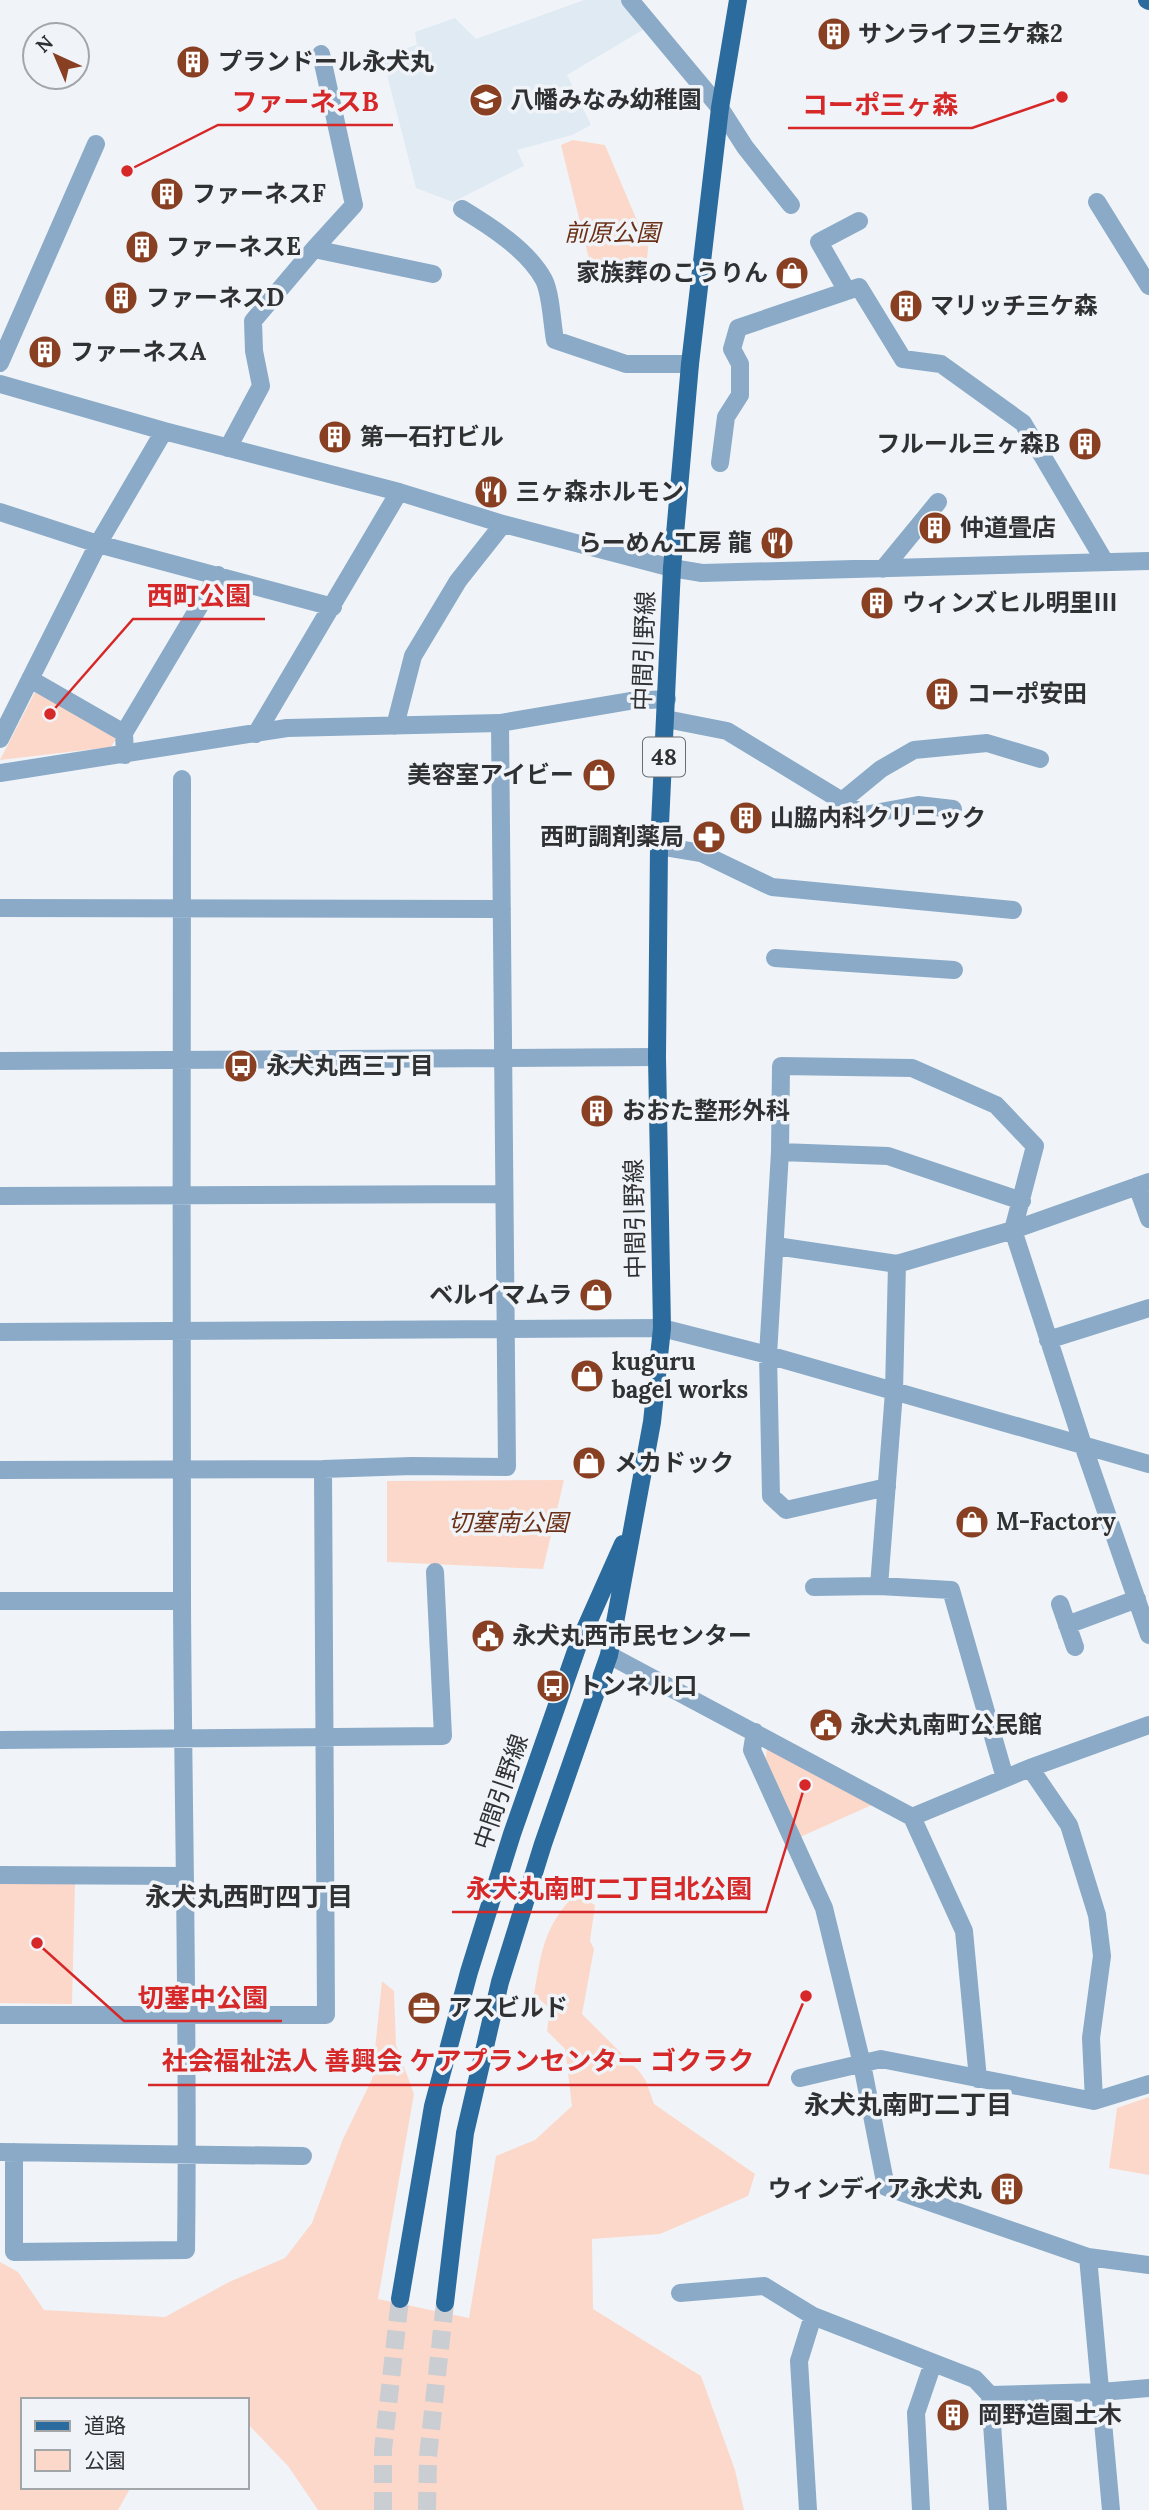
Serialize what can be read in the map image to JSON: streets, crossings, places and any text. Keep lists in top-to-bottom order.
{
  "streets": {
    "main road": ["中間引野線", "48"]
  },
  "districts": ["永犬丸西町四丁目", "永犬丸南町二丁目"],
  "parks": ["前原公園", "切塞南公園"],
  "places": {
    "building": [
      "サンライフ三ケ森2",
      "プランドール永犬丸",
      "ファーネスF",
      "ファーネスE",
      "ファーネスD",
      "マリッチ三ケ森",
      "ファーネスA",
      "第一石打ビル",
      "フルール三ヶ森B",
      "仲道畳店",
      "ウィンズヒル明里Ⅲ",
      "コーポ安田",
      "山脇内科クリニック",
      "おおた整形外科",
      "ウィンディア永犬丸",
      "岡野造園土木"
    ],
    "other": [
      "コーポ三ヶ森",
      "ファーネスB",
      "西町公園",
      "永犬丸南町二丁目北公園",
      "切塞中公園",
      "社会福祉法人 善興会 ケアプランセンター ゴクラク"
    ],
    "school or university": ["八幡みなみ幼稚園"],
    "shop": [
      "家族葬のこうりん",
      "美容室アイビー",
      "ベルイマムラ",
      "kuguru bagel works",
      "メカドック",
      "M-Factory"
    ],
    "restaurant": ["三ヶ森ホルモン", "らーめん工房 龍"],
    "pharmacy": ["西町調剤薬局"],
    "bus stop": ["永犬丸西三丁目", "トンネル口"],
    "public building": ["永犬丸西市民センター", "永犬丸南町公民館"],
    "office": ["アスビルド"]
  },
  "legend": ["道路", "公園"],
  "north": "top left"
}
